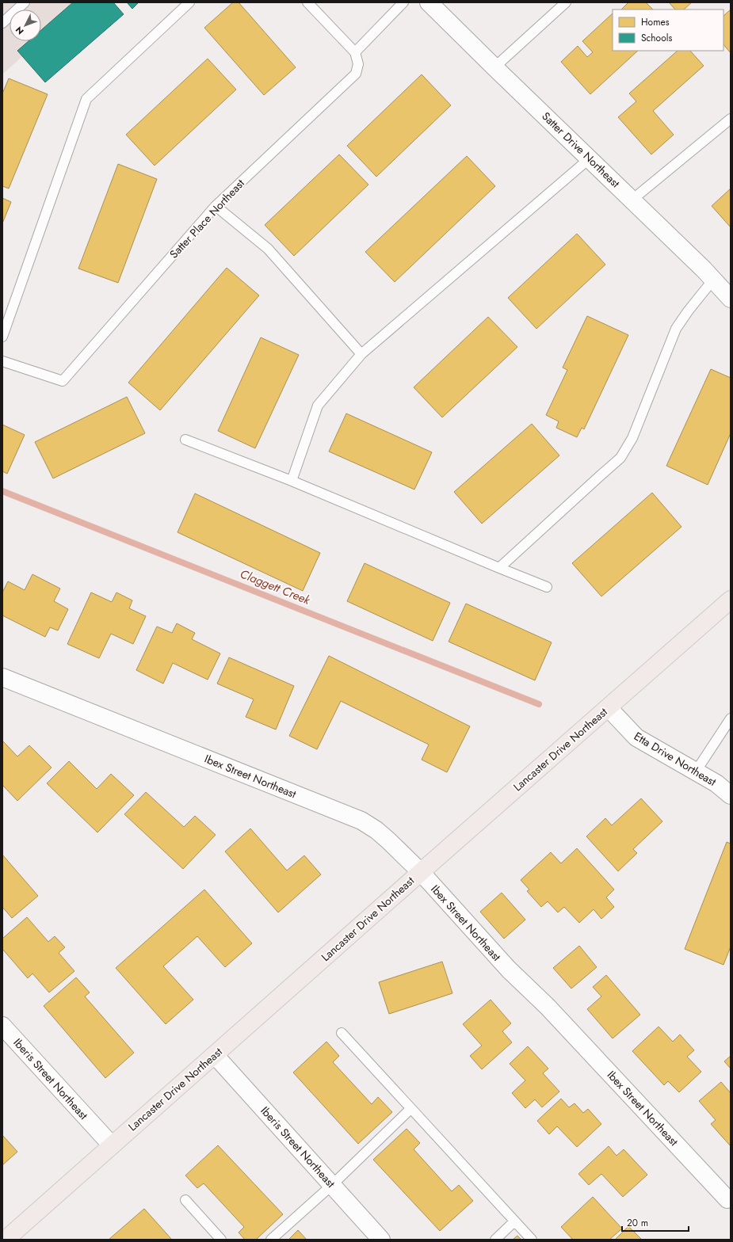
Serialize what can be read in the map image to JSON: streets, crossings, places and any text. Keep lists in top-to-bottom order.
{
  "streets": {
    "main road": ["Lancaster Drive Northeast"],
    "street": [
      "Satter Drive Northeast",
      "Etta Drive Northeast",
      "Ibex Street Northeast",
      "Iberis Street Northeast"
    ],
    "lane": ["Satter Place Northeast"]
  },
  "crossings": [
    ["Lancaster Drive Northeast", "Etta Drive Northeast"],
    ["Lancaster Drive Northeast", "Ibex Street Northeast"],
    ["Lancaster Drive Northeast", "Iberis Street Northeast"]
  ],
  "water": ["Claggett Creek"],
  "legend": ["Homes", "Schools"],
  "scale_bar": "20 m",
  "north": "bottom left"
}
